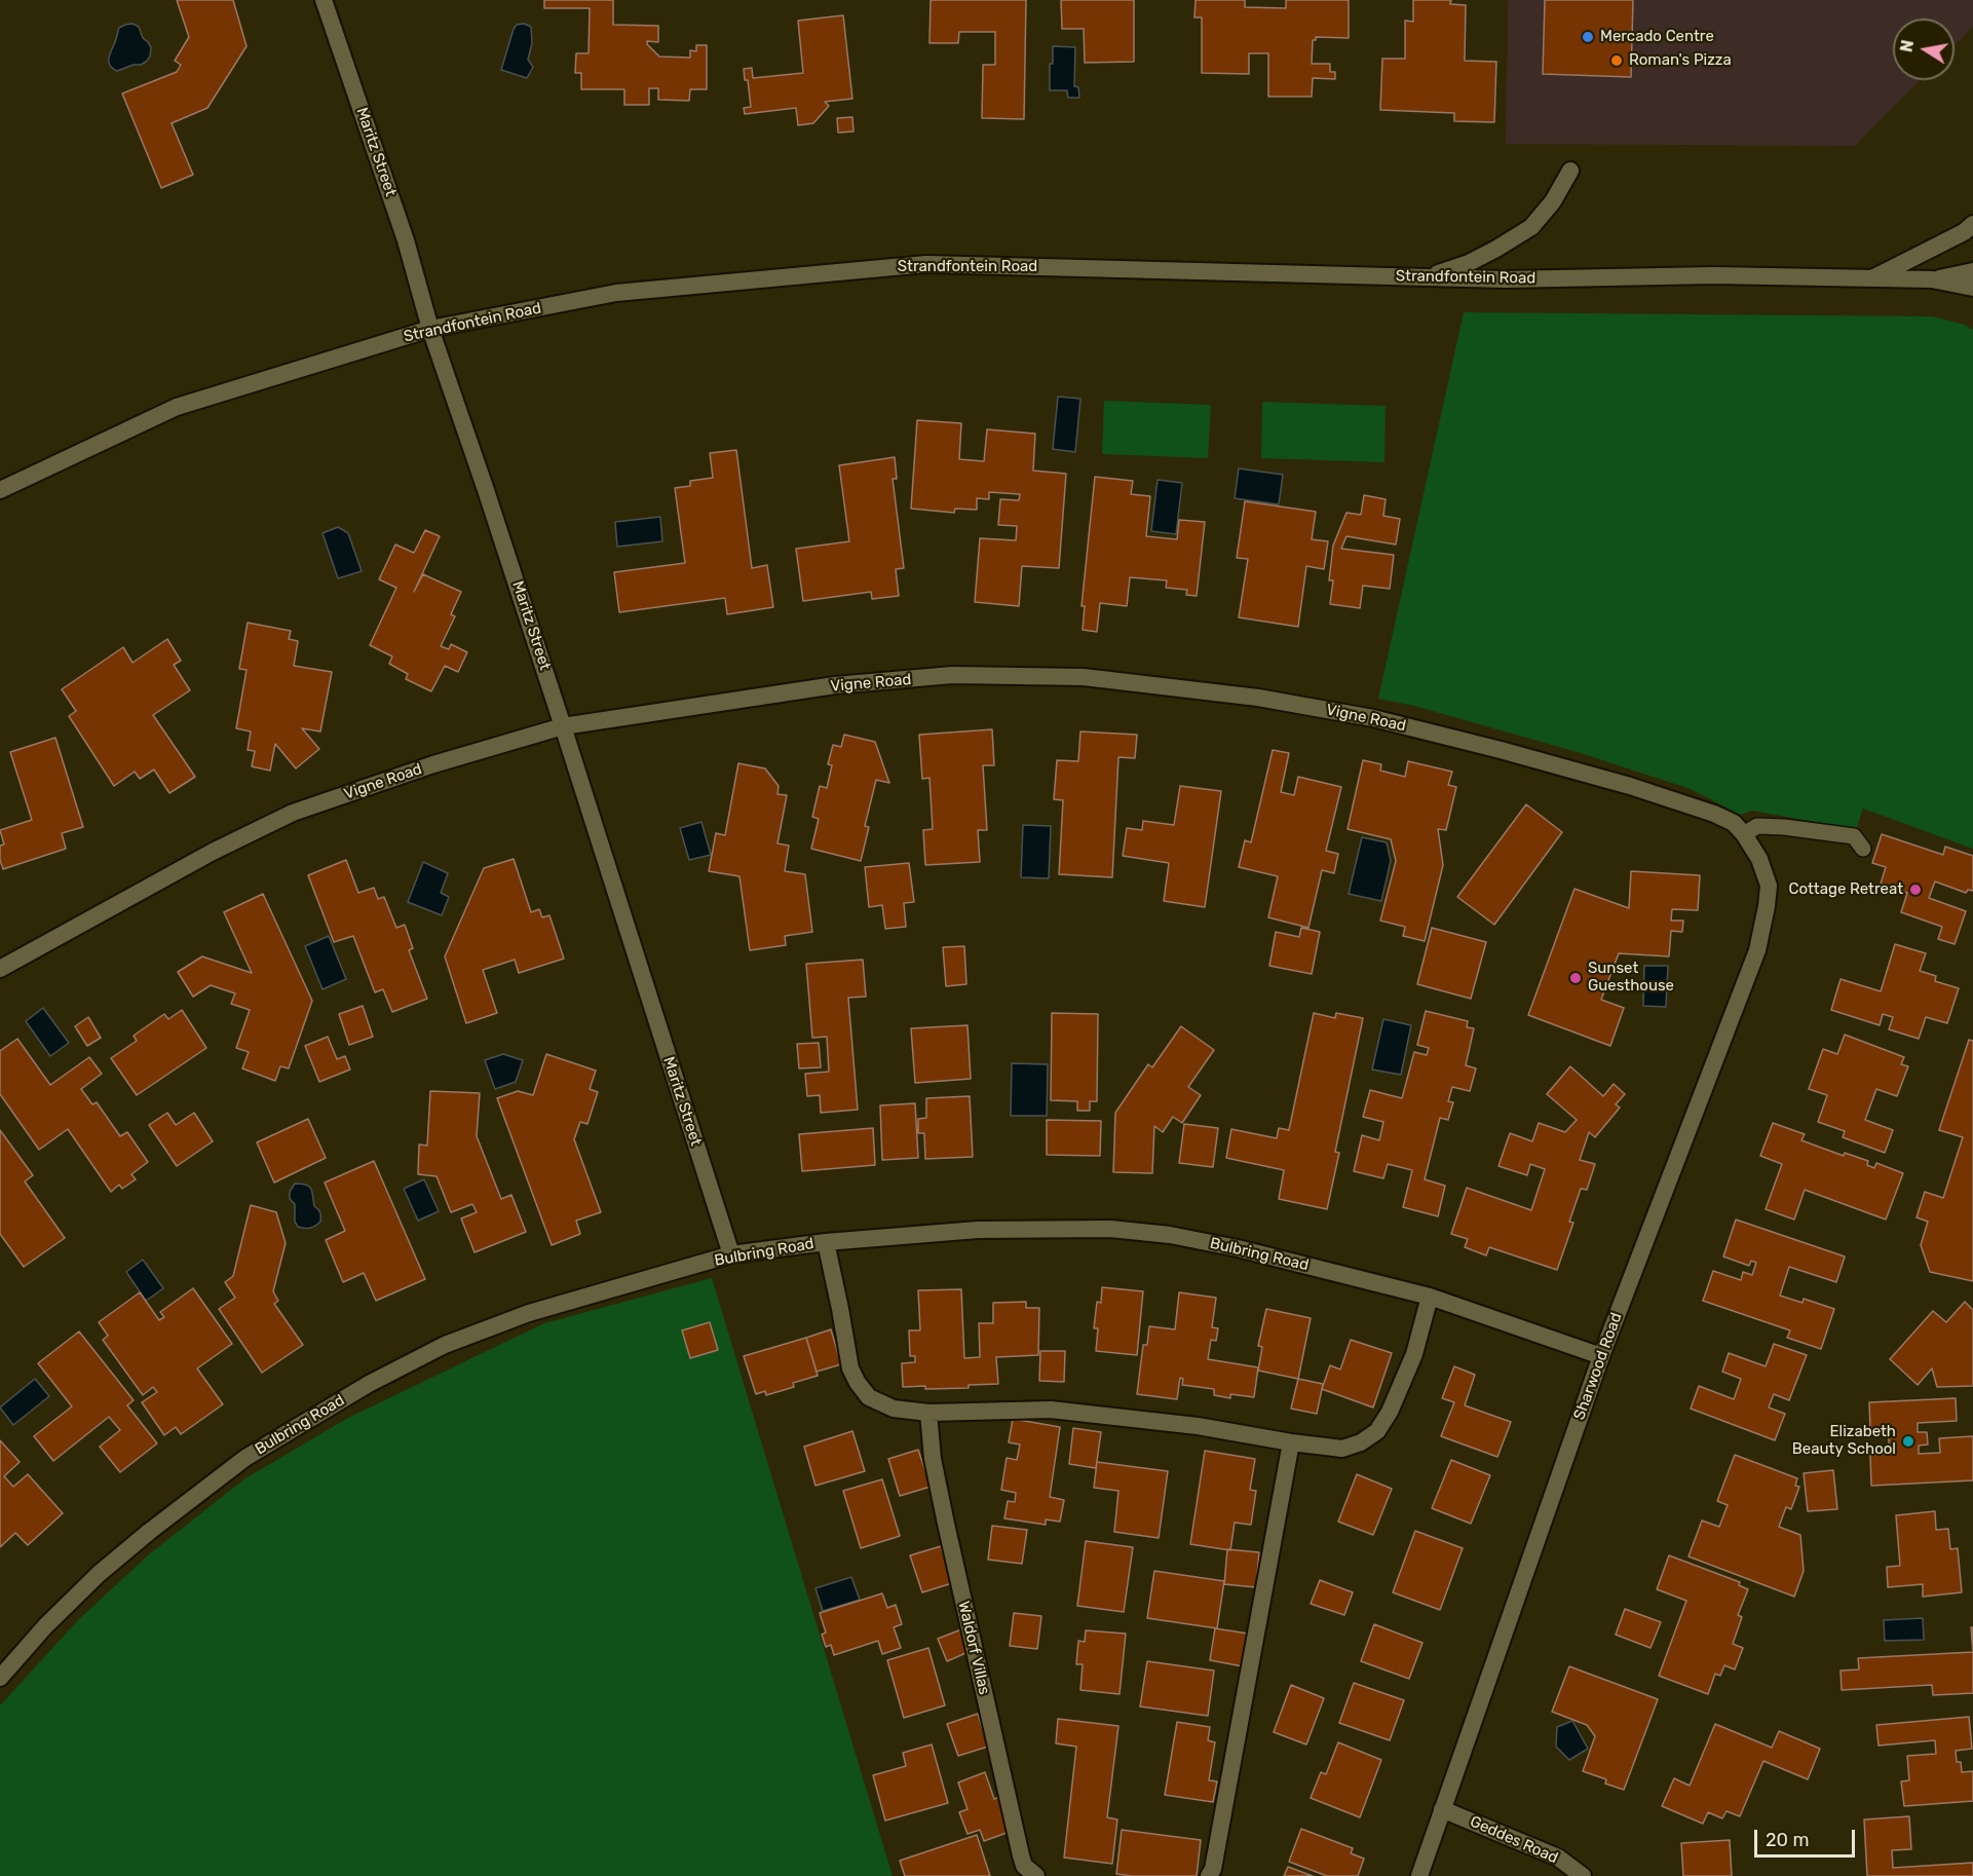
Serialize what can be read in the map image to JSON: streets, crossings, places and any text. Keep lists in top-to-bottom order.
{
  "streets": {
    "street": [
      "Maritz Street",
      "Strandfontein Road",
      "Vigne Road",
      "Bulbring Road",
      "Sharwood Road",
      "Waldorf Villas",
      "Geddes Road"
    ]
  },
  "crossings": [
    ["Maritz Street", "Strandfontein Road"],
    ["Maritz Street", "Vigne Road"],
    ["Maritz Street", "Bulbring Road"],
    ["Vigne Road", "Sharwood Road"],
    ["Bulbring Road", "Sharwood Road"],
    ["Sharwood Road", "Geddes Road"]
  ],
  "places": [
    "Mercado Centre",
    "Roman's Pizza",
    "Cottage Retreat",
    "Sunset Guesthouse",
    "Elizabeth Beauty School"
  ],
  "scale_bar": "20 m",
  "north": "left"
}
